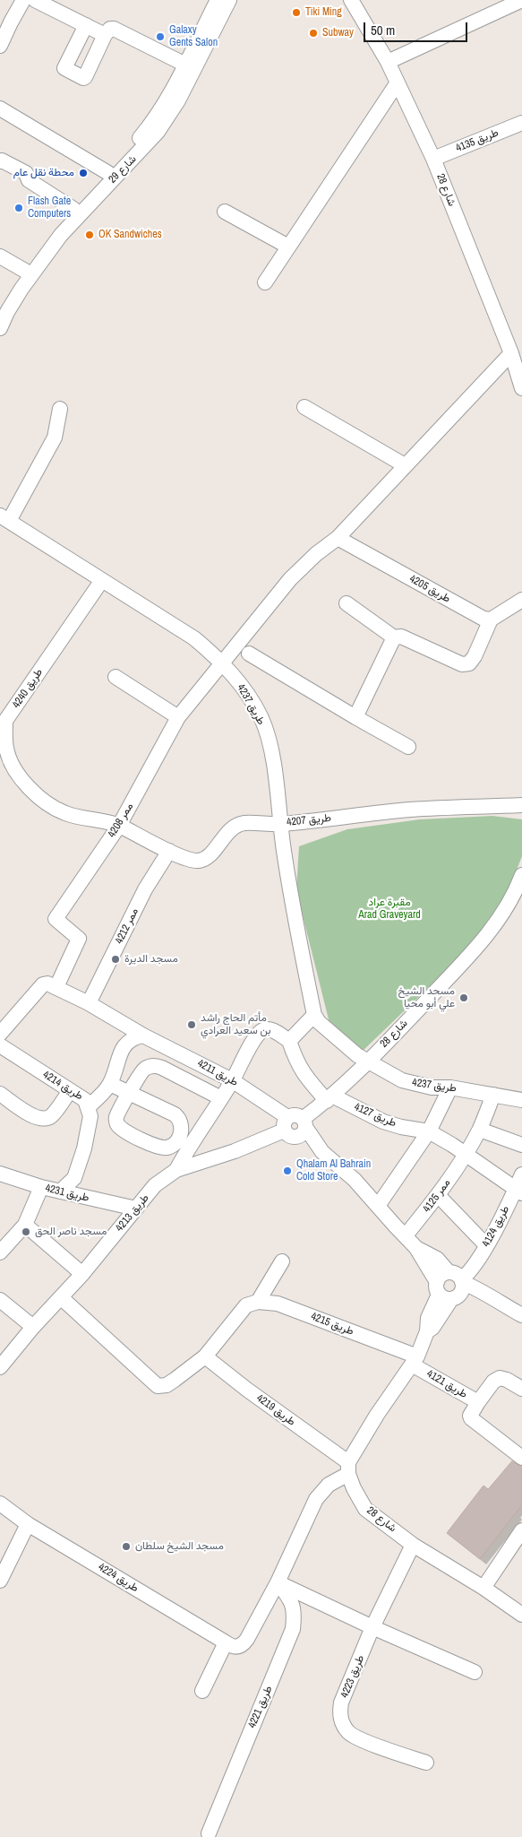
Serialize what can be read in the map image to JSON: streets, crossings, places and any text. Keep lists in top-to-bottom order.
{
  "streets": {
    "street": [
      "طريق 4135",
      "شارع 29",
      "شارع 28",
      "طريق 4205",
      "طريق 4240",
      "طريق 4237",
      "ممر 4208",
      "طريق 4207",
      "ممر 4212",
      "طريق 4211",
      "طريق 4214",
      "طريق 4127",
      "طريق 4231",
      "ممر 4125",
      "طريق 4213",
      "طريق 4124",
      "طريق 4215",
      "طريق 4121",
      "طريق 4219",
      "طريق 4224",
      "طريق 4223",
      "طريق 4221"
    ]
  },
  "crossings": [
    ["طريق 4135", "شارع 28"],
    ["شارع 28", "طريق 4237"],
    ["شارع 28", "طريق 4211"],
    ["شارع 28", "طريق 4127"],
    ["شارع 28", "طريق 4213"],
    ["شارع 28", "طريق 4219"],
    ["شارع 28", "طريق 4223"],
    ["طريق 4240", "طريق 4237"],
    ["طريق 4240", "ممر 4208"],
    ["طريق 4240", "طريق 4207"],
    ["طريق 4237", "ممر 4208"],
    ["طريق 4237", "طريق 4207"],
    ["ممر 4208", "طريق 4207"],
    ["ممر 4208", "طريق 4211"],
    ["طريق 4207", "ممر 4212"],
    ["ممر 4212", "طريق 4211"],
    ["طريق 4211", "طريق 4213"],
    ["طريق 4214", "طريق 4231"],
    ["طريق 4127", "ممر 4125"],
    ["طريق 4231", "طريق 4213"],
    ["طريق 4215", "طريق 4121"]
  ],
  "parks": ["مقبرة عراد Arad Graveyard"],
  "places": [
    "Tiki Ming",
    "Subway",
    "Galaxy Gents Salon",
    "محطة نقل عام",
    "Flash Gate Computers",
    "OK Sandwiches",
    "مسجد الديرة",
    "مسجد الشيخ علي أبو محيا",
    "مأتم الحاج راشد بن سعيد العرادي",
    "Qhalam Al Bahrain Cold Store",
    "مسجد ناصر الحق",
    "مسجد الشيخ سلطان"
  ],
  "scale_bar": "50 m"
}
